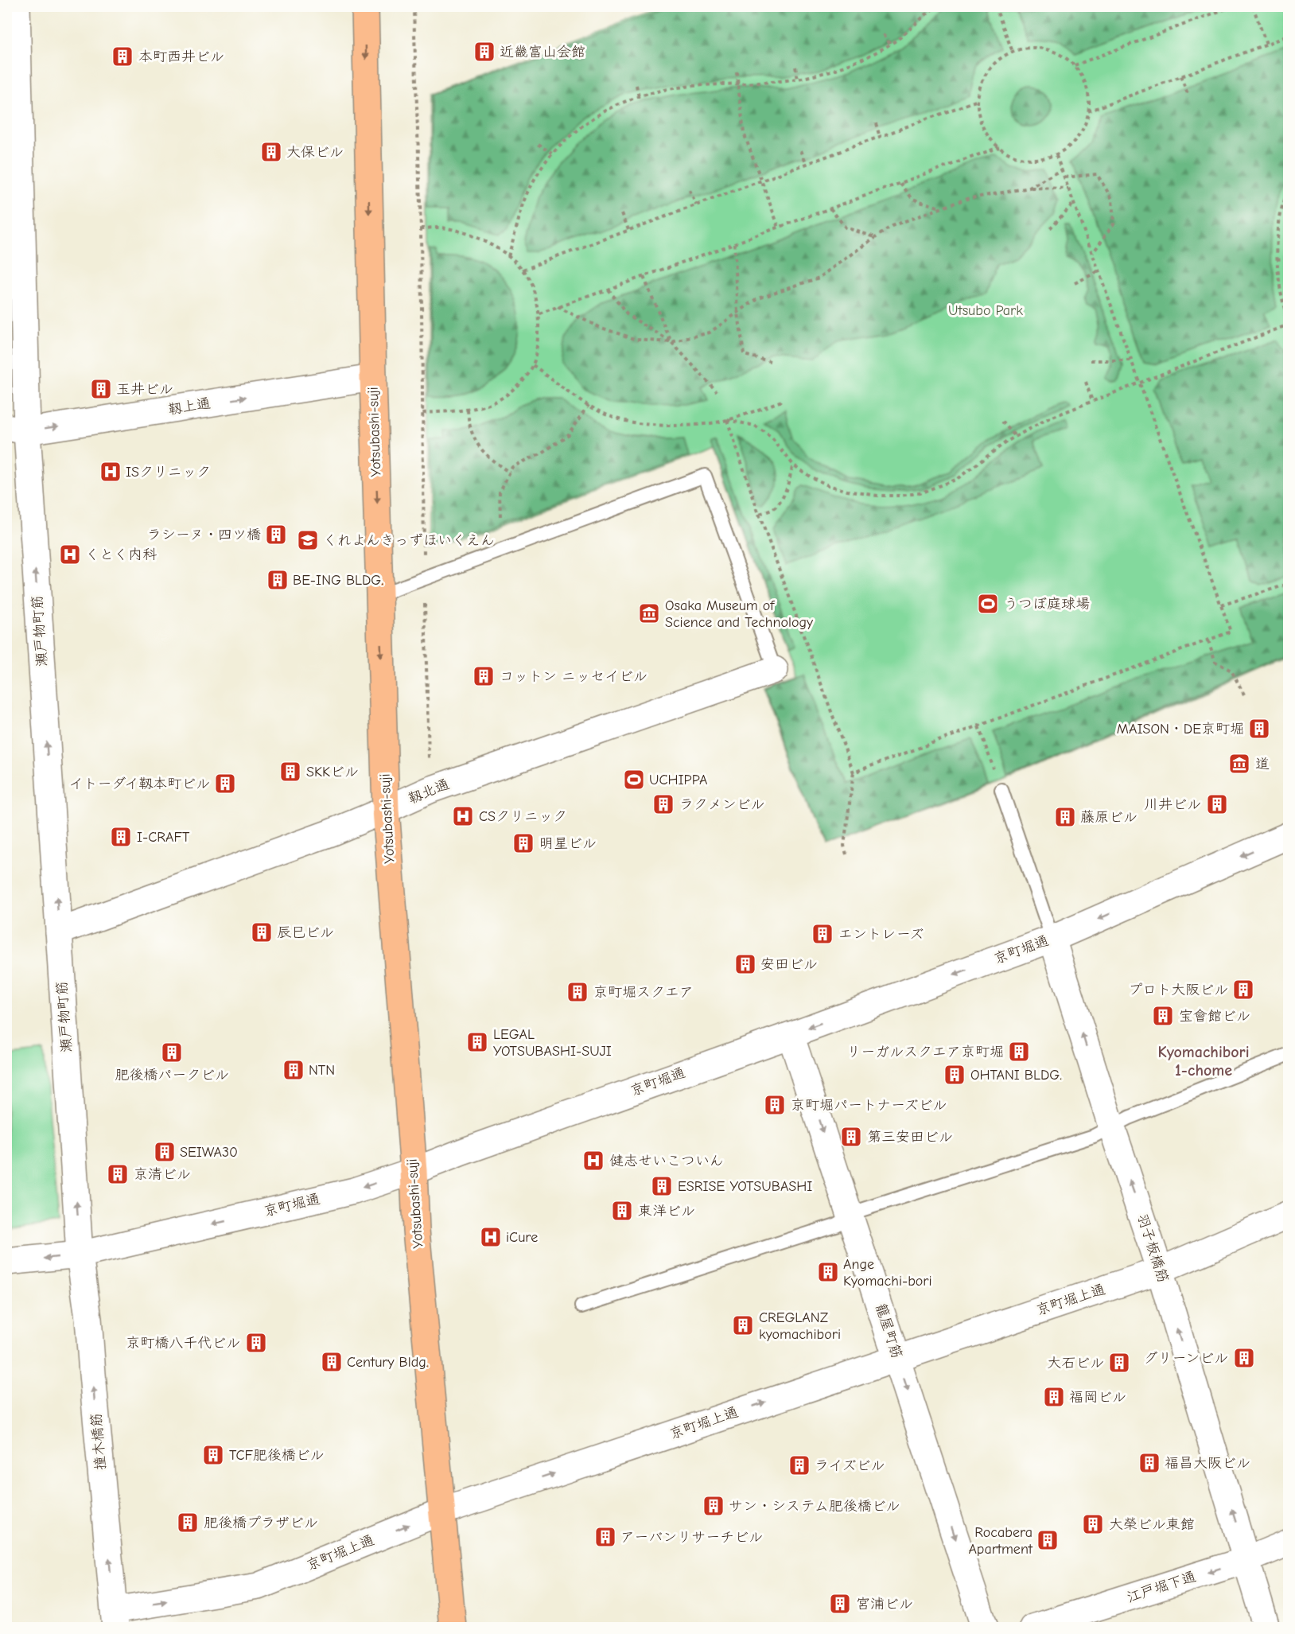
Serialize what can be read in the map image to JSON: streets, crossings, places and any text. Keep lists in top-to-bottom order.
{
  "streets": {
    "main road": ["Yotsubashi-suji"],
    "street": [
      "靱上通",
      "瀬戸物町筋",
      "靱北通",
      "京町堀通",
      "羽子板橋筋",
      "京町堀上通",
      "籠屋町筋",
      "撞木橋筋",
      "江戸堀下通"
    ]
  },
  "crossings": [
    ["靱上通", "Yotsubashi-suji"],
    ["靱上通", "瀬戸物町筋"],
    ["Yotsubashi-suji", "靱北通"],
    ["Yotsubashi-suji", "京町堀通"],
    ["Yotsubashi-suji", "京町堀上通"],
    ["瀬戸物町筋", "靱北通"],
    ["瀬戸物町筋", "京町堀通"],
    ["瀬戸物町筋", "撞木橋筋"],
    ["京町堀通", "羽子板橋筋"],
    ["京町堀通", "籠屋町筋"],
    ["京町堀通", "撞木橋筋"],
    ["羽子板橋筋", "京町堀上通"],
    ["羽子板橋筋", "江戸堀下通"],
    ["京町堀上通", "籠屋町筋"],
    ["京町堀上通", "撞木橋筋"]
  ],
  "one_way": [
    "靱上通",
    "Yotsubashi-suji",
    "瀬戸物町筋",
    "京町堀通",
    "羽子板橋筋",
    "京町堀上通",
    "籠屋町筋",
    "撞木橋筋",
    "江戸堀下通"
  ],
  "districts": ["Kyomachibori 1-chome"],
  "parks": ["Utsubo Park"],
  "places": {
    "building": [
      "近畿富山会館",
      "本町西井ビル",
      "大保ビル",
      "玉井ビル",
      "ラシーヌ・四ツ橋",
      "BE-ING BLDG.",
      "コットン ニッセイビル",
      "MAISON・DE京町堀",
      "SKKビル",
      "イトーダイ靱本町ビル",
      "ラクメンビル",
      "川井ビル",
      "藤原ビル",
      "I-CRAFT",
      "明星ビル",
      "辰巳ビル",
      "エントレーズ",
      "安田ビル",
      "プロト大阪ビル",
      "京町堀スクエア",
      "宝會館ビル",
      "LEGAL YOTSUBASHI-SUJI",
      "リーガルスクエア京町堀",
      "肥後橋パークビル",
      "NTN",
      "OHTANI BLDG.",
      "京町堀パートナーズビル",
      "第三安田ビル",
      "SEIWA30",
      "京清ビル",
      "ESRISE YOTSUBASHI",
      "東洋ビル",
      "Ange Kyomachi-bori",
      "CREGLANZ kyomachibori",
      "京町橋八千代ビル",
      "グリーンビル",
      "Century Bldg.",
      "大石ビル",
      "福岡ビル",
      "TCF肥後橋ビル",
      "福昌大阪ビル",
      "ライズビル",
      "サン・システム肥後橋ビル",
      "肥後橋プラザビル",
      "大榮ビル東館",
      "アーバンリサーチビル",
      "Rocabera Apartment",
      "宮浦ビル"
    ],
    "hospital": [
      "ISクリニック",
      "くとく内科",
      "CSクリニック",
      "健志せいこついん",
      "iCure"
    ],
    "school or university": ["くれよんきっずほいくえん"],
    "sports": ["うつぼ庭球場", "UCHIPPA"],
    "museum": ["Osaka Museum of Science and Technology", "道"]
  }
}
